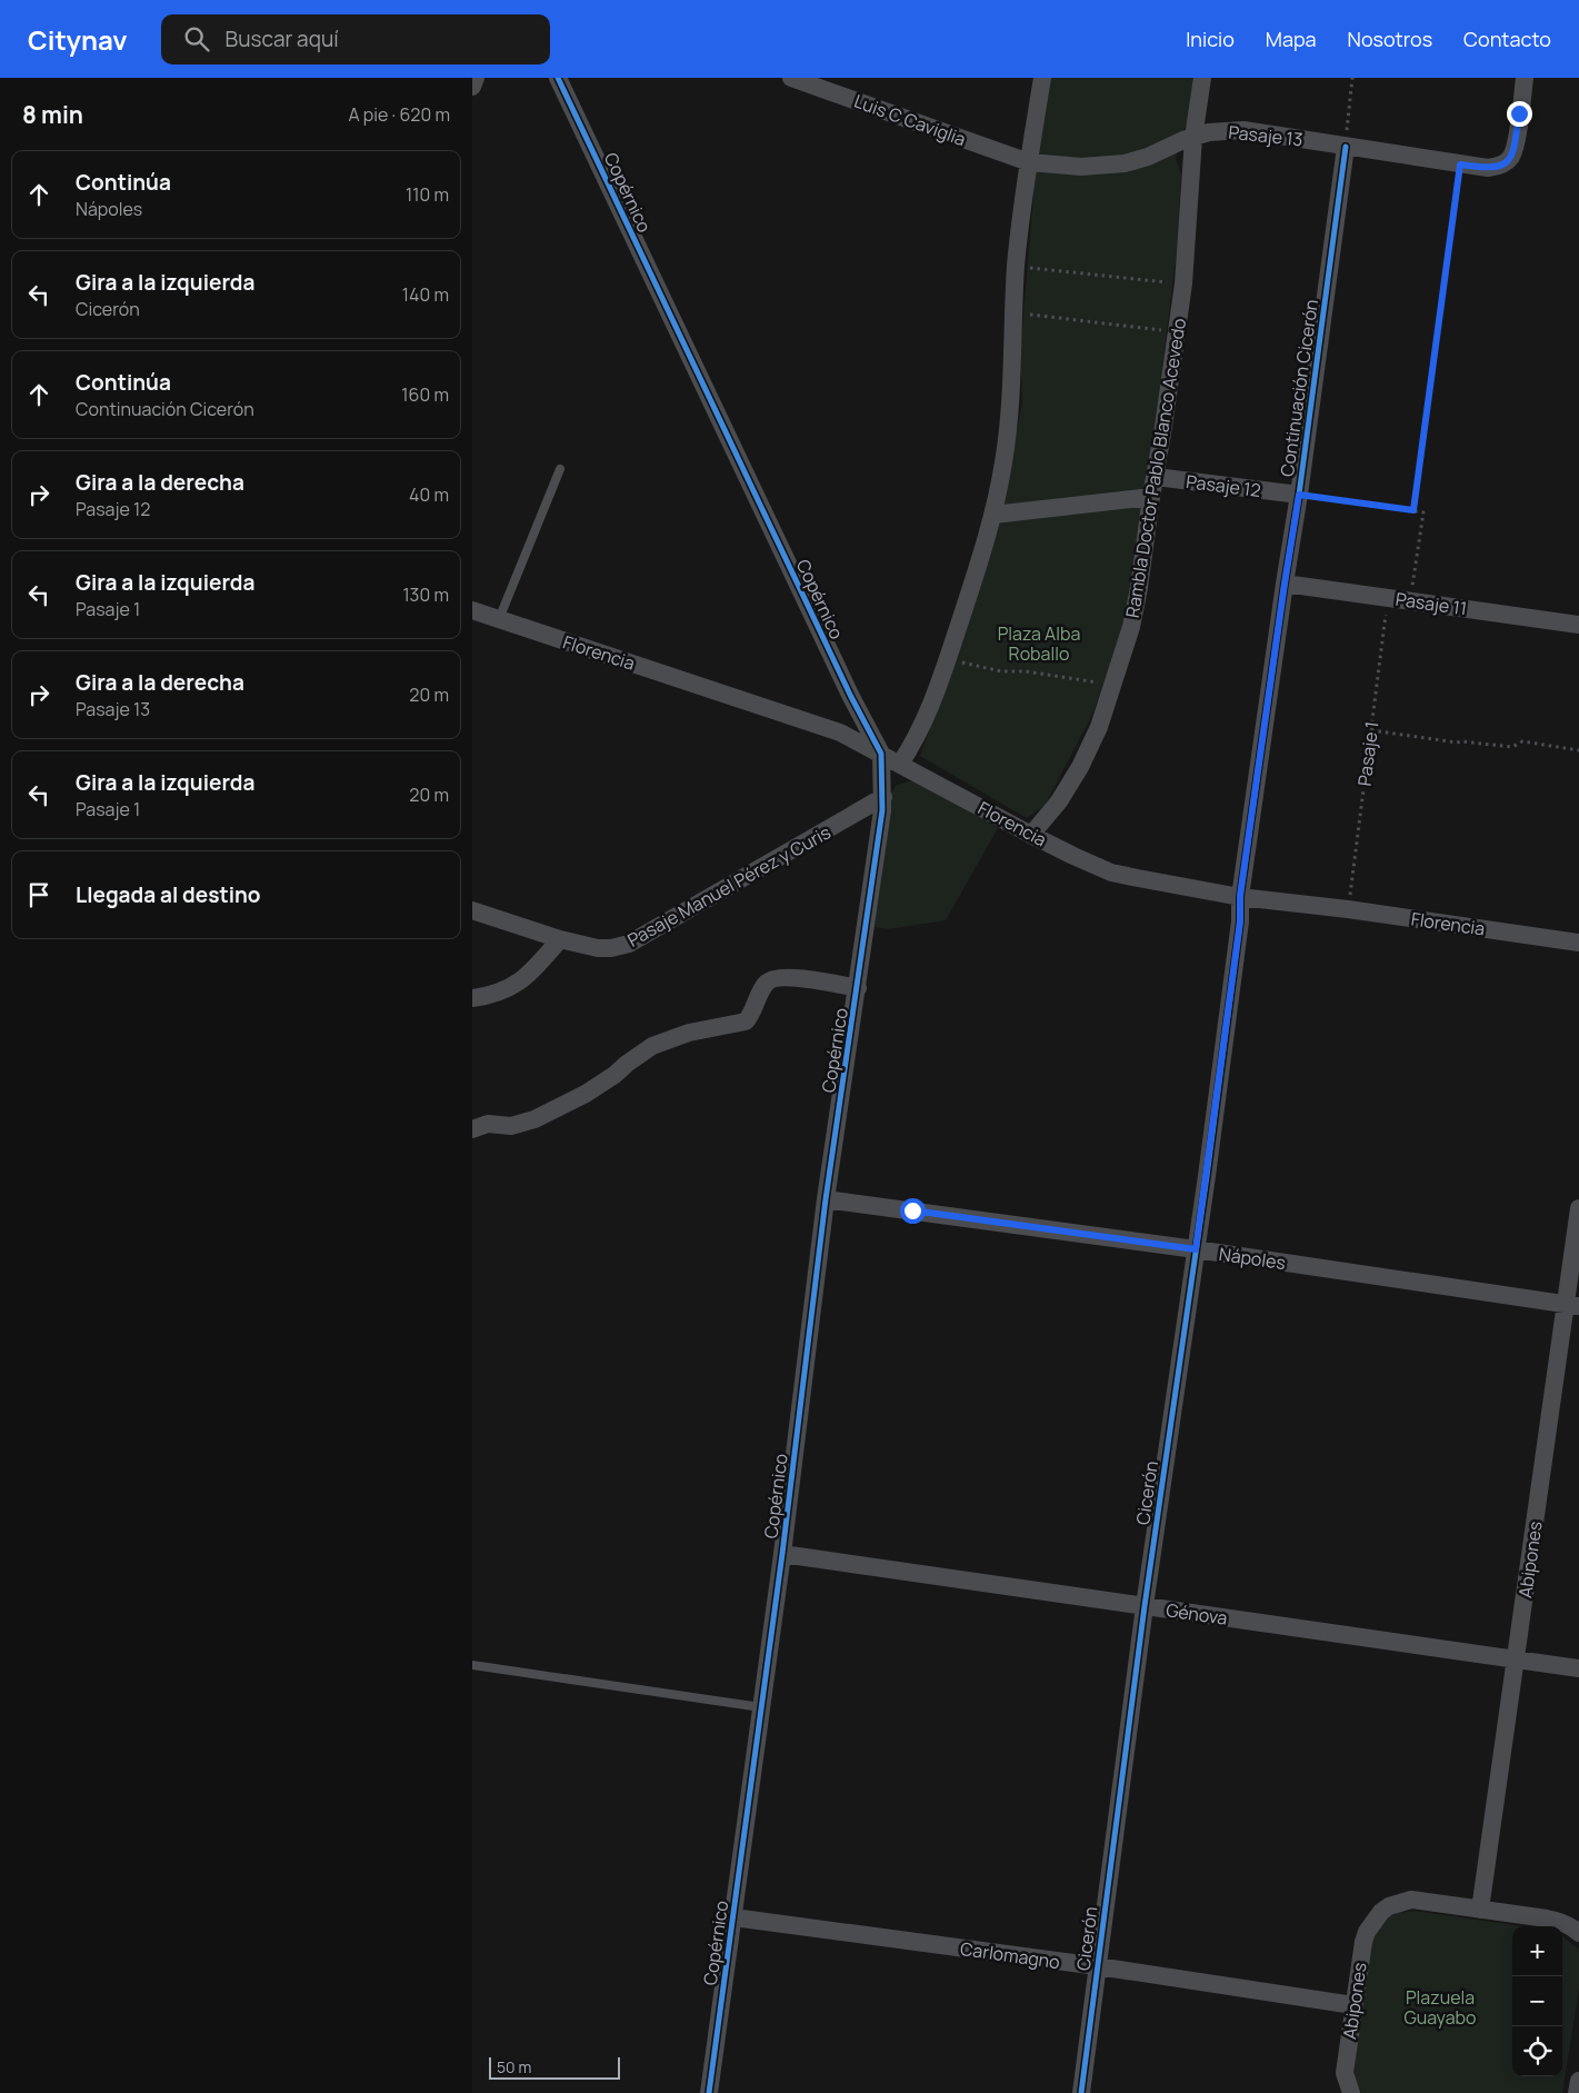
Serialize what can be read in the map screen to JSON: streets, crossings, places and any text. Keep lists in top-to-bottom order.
{
  "streets": {
    "street": [
      "Luis C Caviglia",
      "Pasaje 13",
      "Copérnico",
      "Continuación Cicerón",
      "Rambla Doctor Pablo Blanco Acevedo",
      "Pasaje 12",
      "Pasaje 11",
      "Florencia",
      "Pasaje Manuel Pérez y Curis",
      "Nápoles",
      "Cicerón",
      "Abipones",
      "Génova",
      "Carlomagno"
    ],
    "path": ["Pasaje 1"]
  },
  "crossings": [
    ["Luis C Caviglia", "Pasaje 13"],
    ["Pasaje 13", "Continuación Cicerón"],
    ["Pasaje 13", "Rambla Doctor Pablo Blanco Acevedo"],
    ["Copérnico", "Florencia"],
    ["Copérnico", "Pasaje Manuel Pérez y Curis"],
    ["Copérnico", "Nápoles"],
    ["Copérnico", "Génova"],
    ["Copérnico", "Carlomagno"],
    ["Continuación Cicerón", "Pasaje 12"],
    ["Continuación Cicerón", "Pasaje 11"],
    ["Continuación Cicerón", "Florencia"],
    ["Continuación Cicerón", "Cicerón"],
    ["Rambla Doctor Pablo Blanco Acevedo", "Pasaje 12"],
    ["Rambla Doctor Pablo Blanco Acevedo", "Florencia"],
    ["Pasaje 11", "Pasaje 1"],
    ["Florencia", "Pasaje 1"],
    ["Florencia", "Cicerón"],
    ["Nápoles", "Cicerón"],
    ["Nápoles", "Abipones"],
    ["Cicerón", "Génova"],
    ["Cicerón", "Carlomagno"],
    ["Abipones", "Génova"],
    ["Abipones", "Carlomagno"]
  ],
  "parks": ["Plaza Alba Roballo", "Plazuela Guayabo"],
  "scale_bar": "50 m",
  "page": {
    "header": "Citynav",
    "search": "Buscar aquí",
    "nav": [
      "Inicio",
      "Mapa",
      "Nosotros",
      "Contacto"
    ],
    "heading": ["8 min", "A pie · 620 m"],
    "list": [
      ["Continúa", "Nápoles", "110 m"],
      ["Gira a la izquierda", "Cicerón", "140 m"],
      ["Continúa", "Continuación Cicerón", "160 m"],
      ["Gira a la derecha", "Pasaje 12", "40 m"],
      ["Gira a la izquierda", "Pasaje 1", "130 m"],
      ["Gira a la derecha", "Pasaje 13", "20 m"],
      ["Gira a la izquierda", "Pasaje 1", "20 m"],
      "Llegada al destino"
    ],
    "map_buttons": ["+", "−"],
    "scale": "50 m"
  }
}
